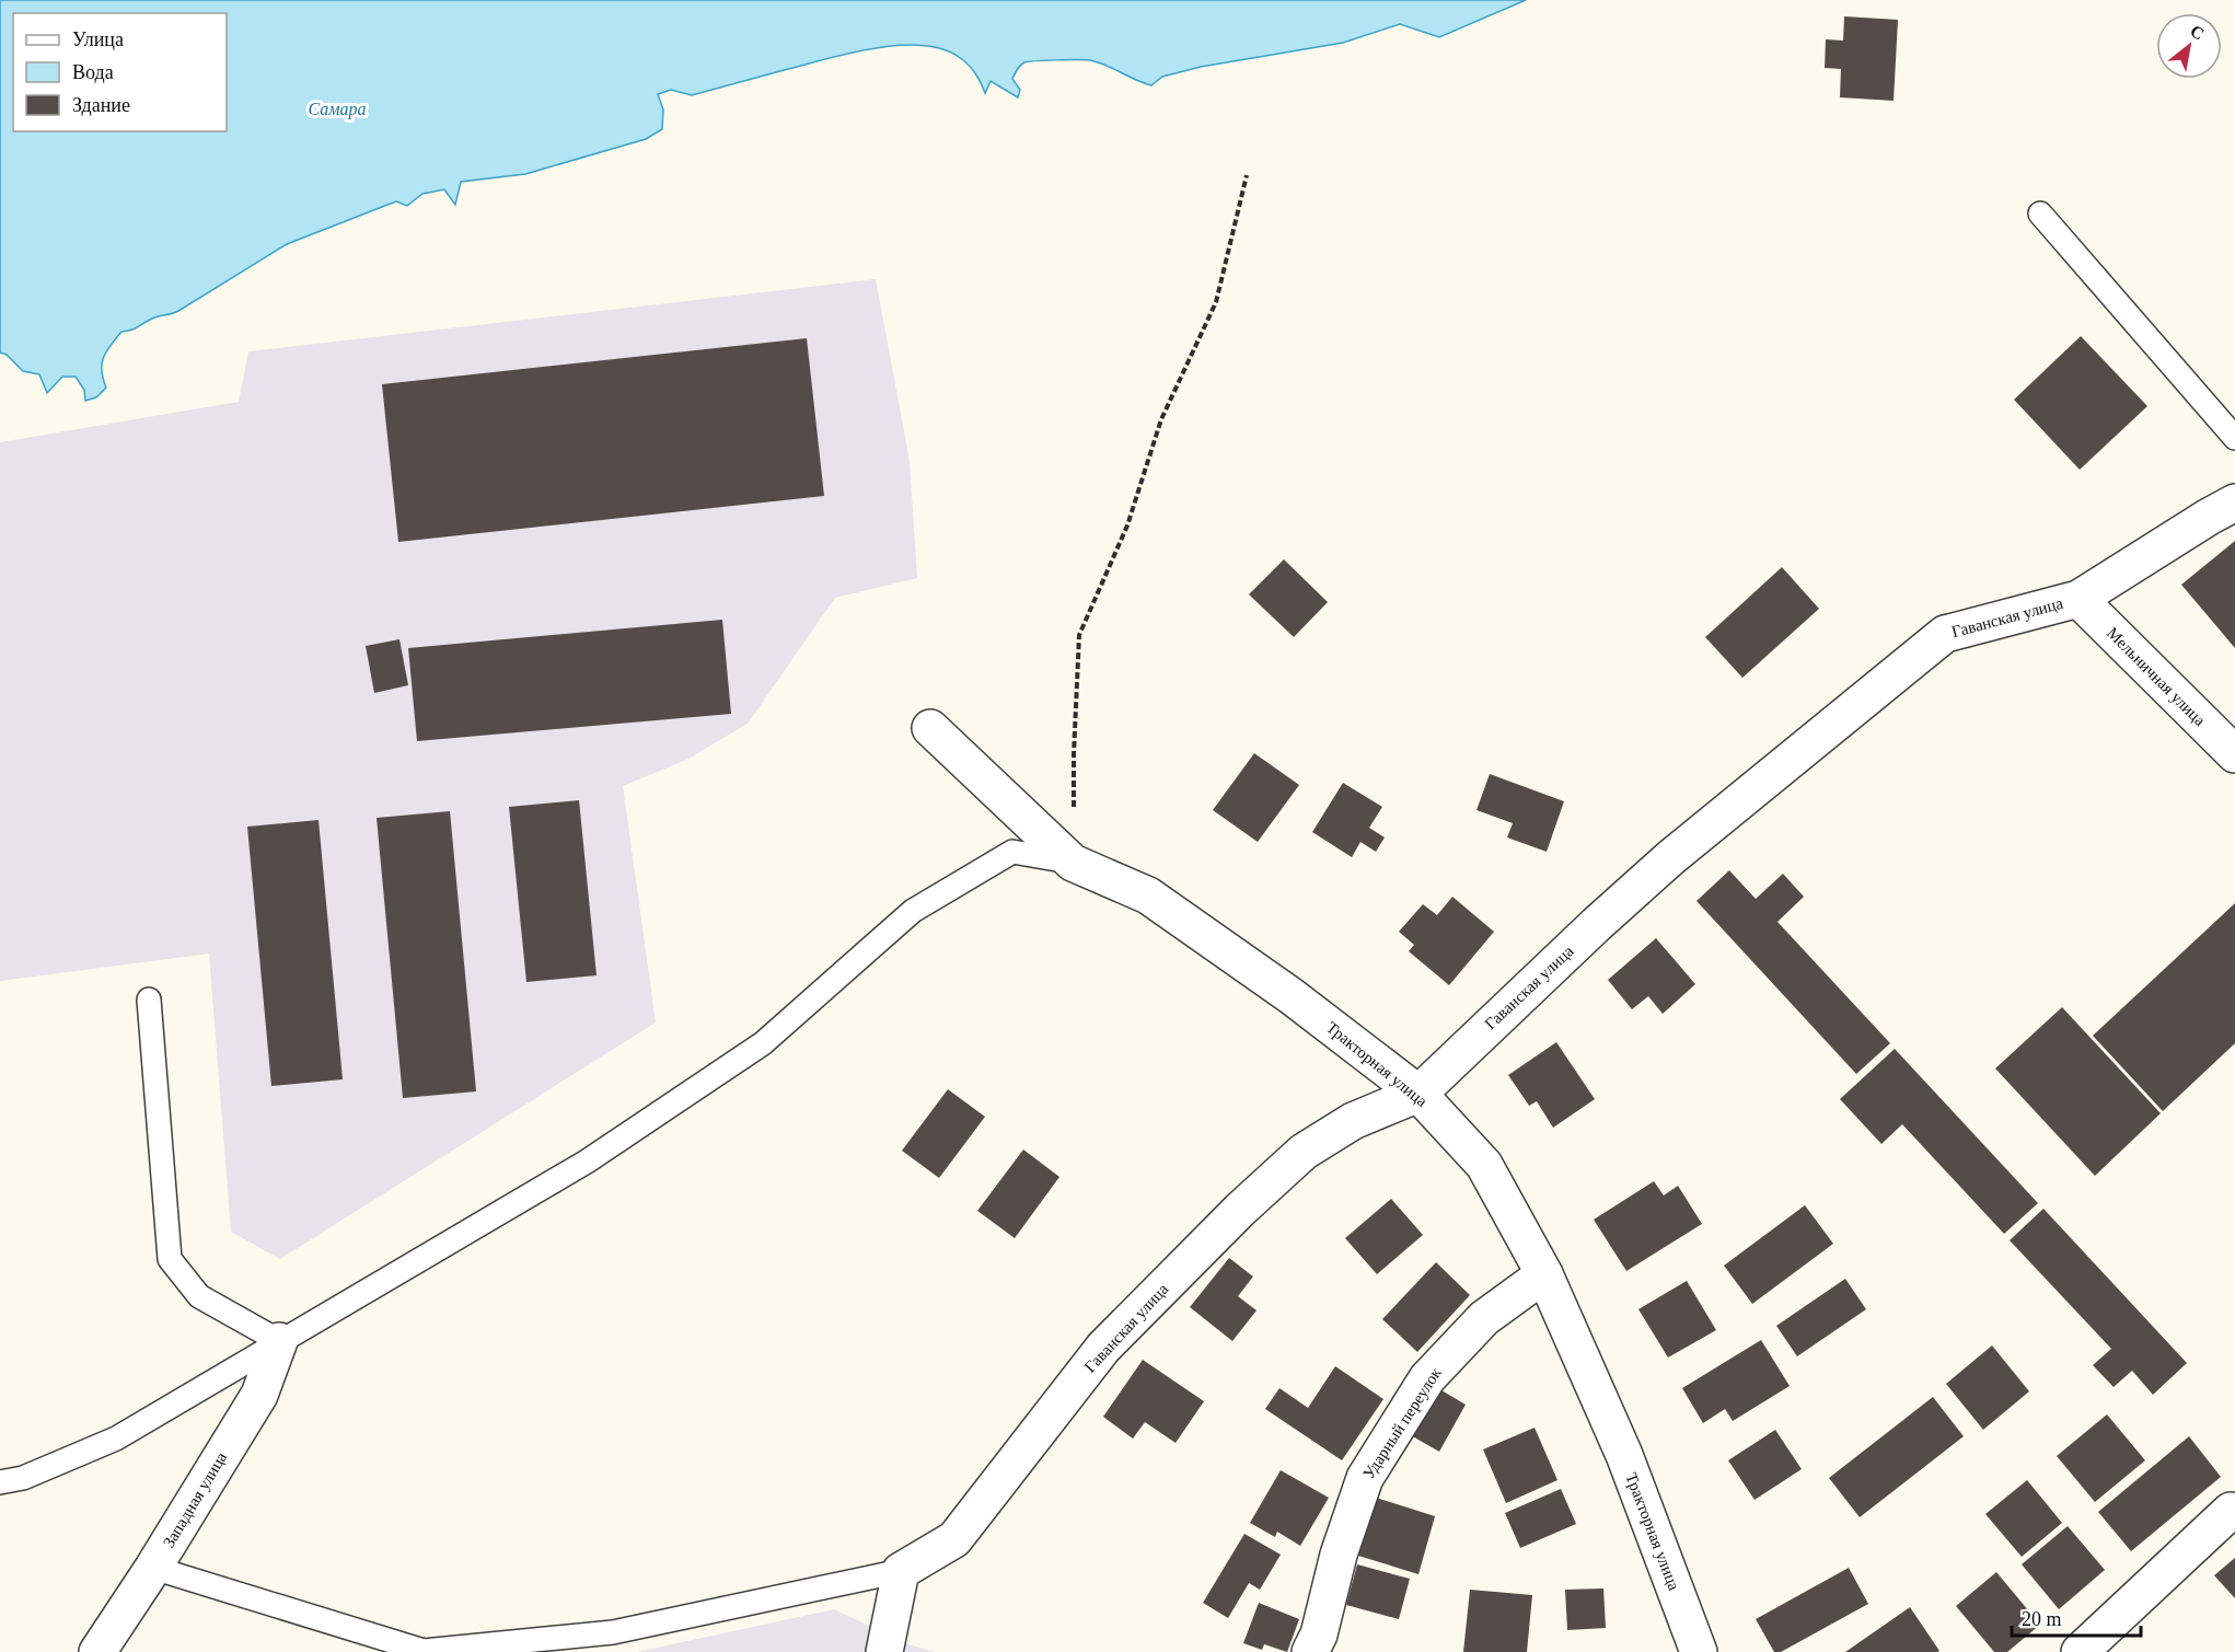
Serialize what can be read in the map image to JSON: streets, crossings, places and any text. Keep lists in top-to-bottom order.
{
  "streets": {
    "street": [
      "Гаванская улица",
      "Мельничная улица",
      "Тракторная улица",
      "Ударный переулок",
      "Западная улица"
    ]
  },
  "crossings": [
    ["Гаванская улица", "Мельничная улица"],
    ["Гаванская улица", "Тракторная улица"],
    ["Тракторная улица", "Ударный переулок"]
  ],
  "water": ["Самара"],
  "legend": ["Улица", "Вода", "Здание"],
  "scale_bar": "20 m",
  "north": "top right"
}
